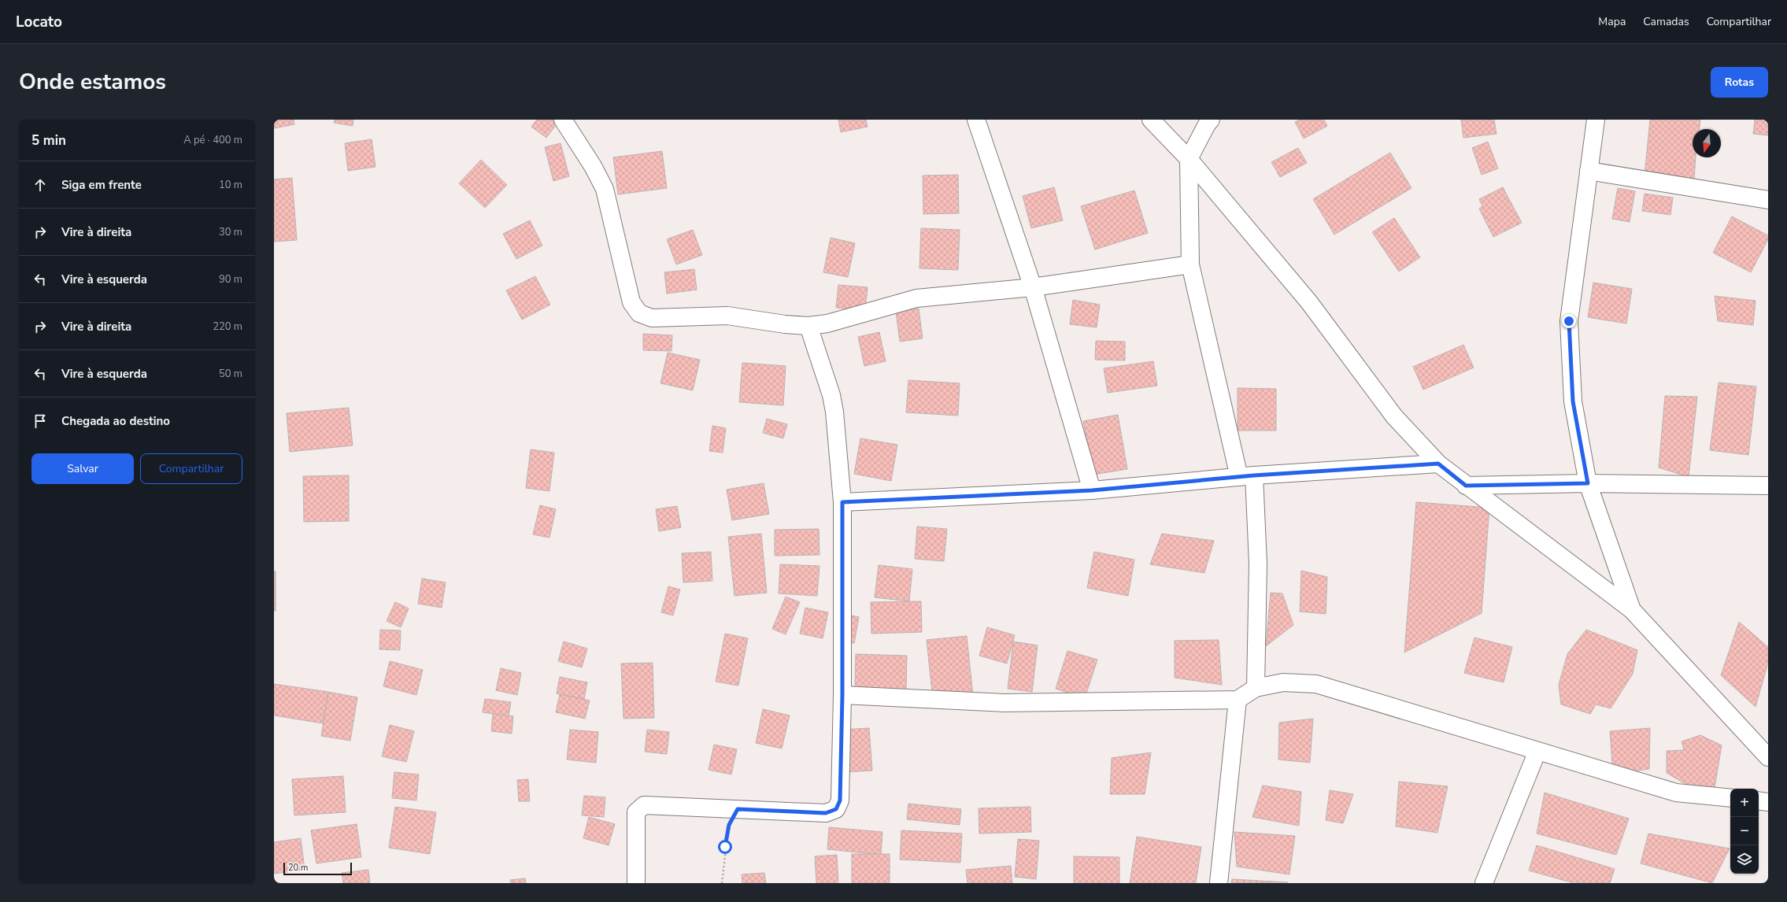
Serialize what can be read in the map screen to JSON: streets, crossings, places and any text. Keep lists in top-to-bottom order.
{
  "scale_bar": "20 m",
  "north": "bottom",
  "page": {
    "header": "Locato",
    "nav": ["Mapa", "Camadas", "Compartilhar"],
    "title": "Onde estamos",
    "buttons": [
      "Rotas",
      ["Salvar", "Compartilhar"]
    ],
    "heading": ["5 min", "A pé · 400 m"],
    "list": [
      ["Siga em frente", "10 m"],
      ["Vire à direita", "30 m"],
      ["Vire à esquerda", "90 m"],
      ["Vire à direita", "220 m"],
      ["Vire à esquerda", "50 m"],
      "Chegada ao destino"
    ],
    "map_buttons": ["+", "−"],
    "scale": "20 m"
  }
}
